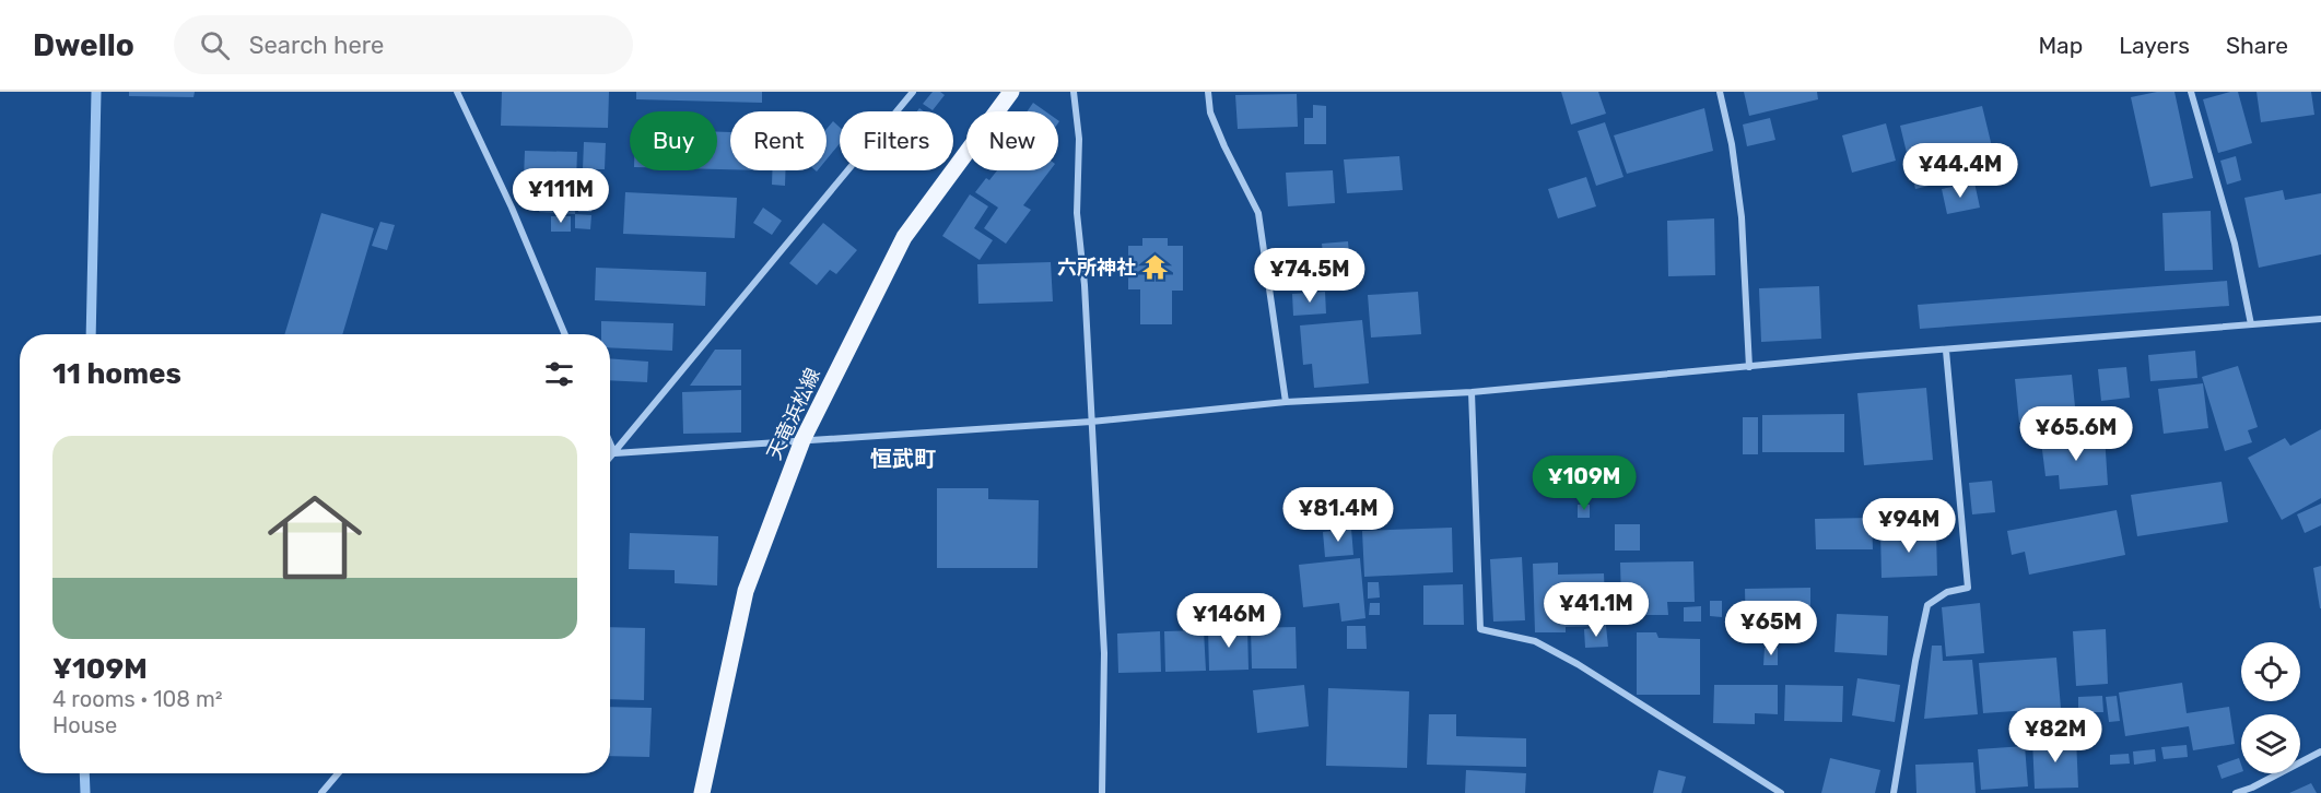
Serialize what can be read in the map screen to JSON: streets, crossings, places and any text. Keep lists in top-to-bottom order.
{
  "streets": {
    "main road": ["天竜浜松線"]
  },
  "districts": ["恒武町"],
  "places": {
    "temple": ["六所神社"]
  },
  "page": {
    "header": "Dwello",
    "search": "Search here",
    "nav": ["Map", "Layers", "Share"],
    "chip": [
      "Buy",
      "Rent",
      "Filters",
      "New"
    ],
    "price": [
      "¥44.4M",
      "¥111M",
      "¥74.5M",
      "¥65.6M",
      "¥109M",
      "¥81.4M",
      "¥94M",
      "¥41.1M",
      "¥146M",
      "¥65M",
      "¥82M"
    ],
    "heading": "11 homes",
    "list": [
      {
        "name": "¥109M",
        "note": "4 rooms · 108 m² · House"
      }
    ]
  }
}
